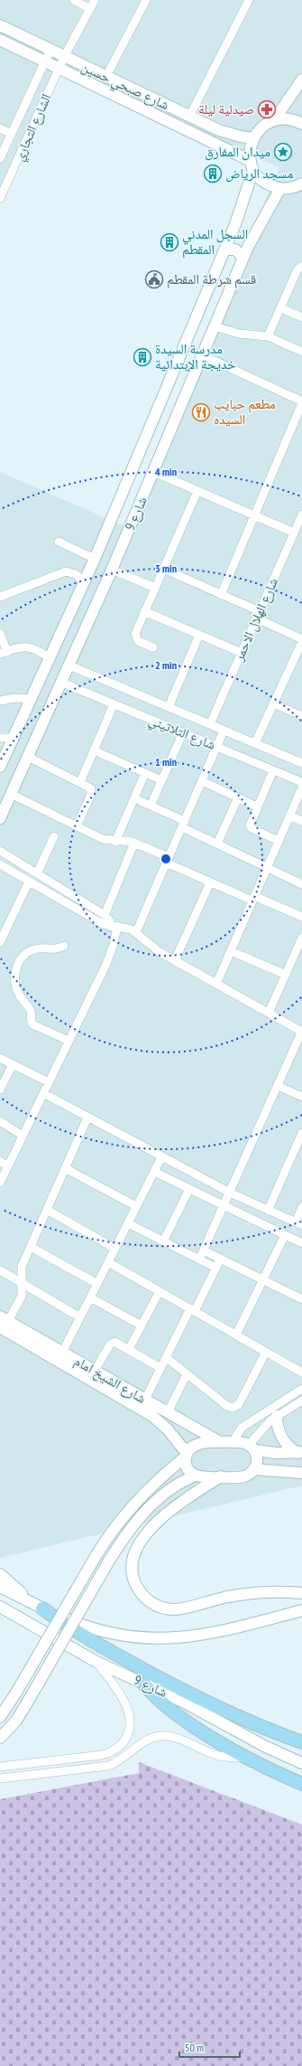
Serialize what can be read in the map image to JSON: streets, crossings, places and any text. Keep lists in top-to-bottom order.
{
  "streets": {
    "main road": ["شارع صبحي حسين", "شارع 9", "شارع الشيخ امام"],
    "street": ["الشارع التجاري", "شارع الهلال الاحمر", "شارع التلاتيني"]
  },
  "crossings": [
    ["شارع صبحي حسين", "الشارع التجاري"],
    ["شارع صبحي حسين", "شارع 9"],
    ["شارع 9", "شارع التلاتيني"],
    ["شارع الهلال الاحمر", "شارع التلاتيني"]
  ],
  "places": {
    "pharmacy": ["صيدلية ليلة"],
    "place": ["ميدان المفارق"],
    "building": ["مسجد الرياض", "السجل المدني المقطم", "مدرسة السيدة خديجة الإبتدائية"],
    "public building": ["قسم شرطة المقطم"],
    "restaurant": ["مطعم حبايب السيده"]
  },
  "scale_bar": "50 m",
  "rings": [
    "4 min",
    "3 min",
    "2 min",
    "1 min"
  ]
}
